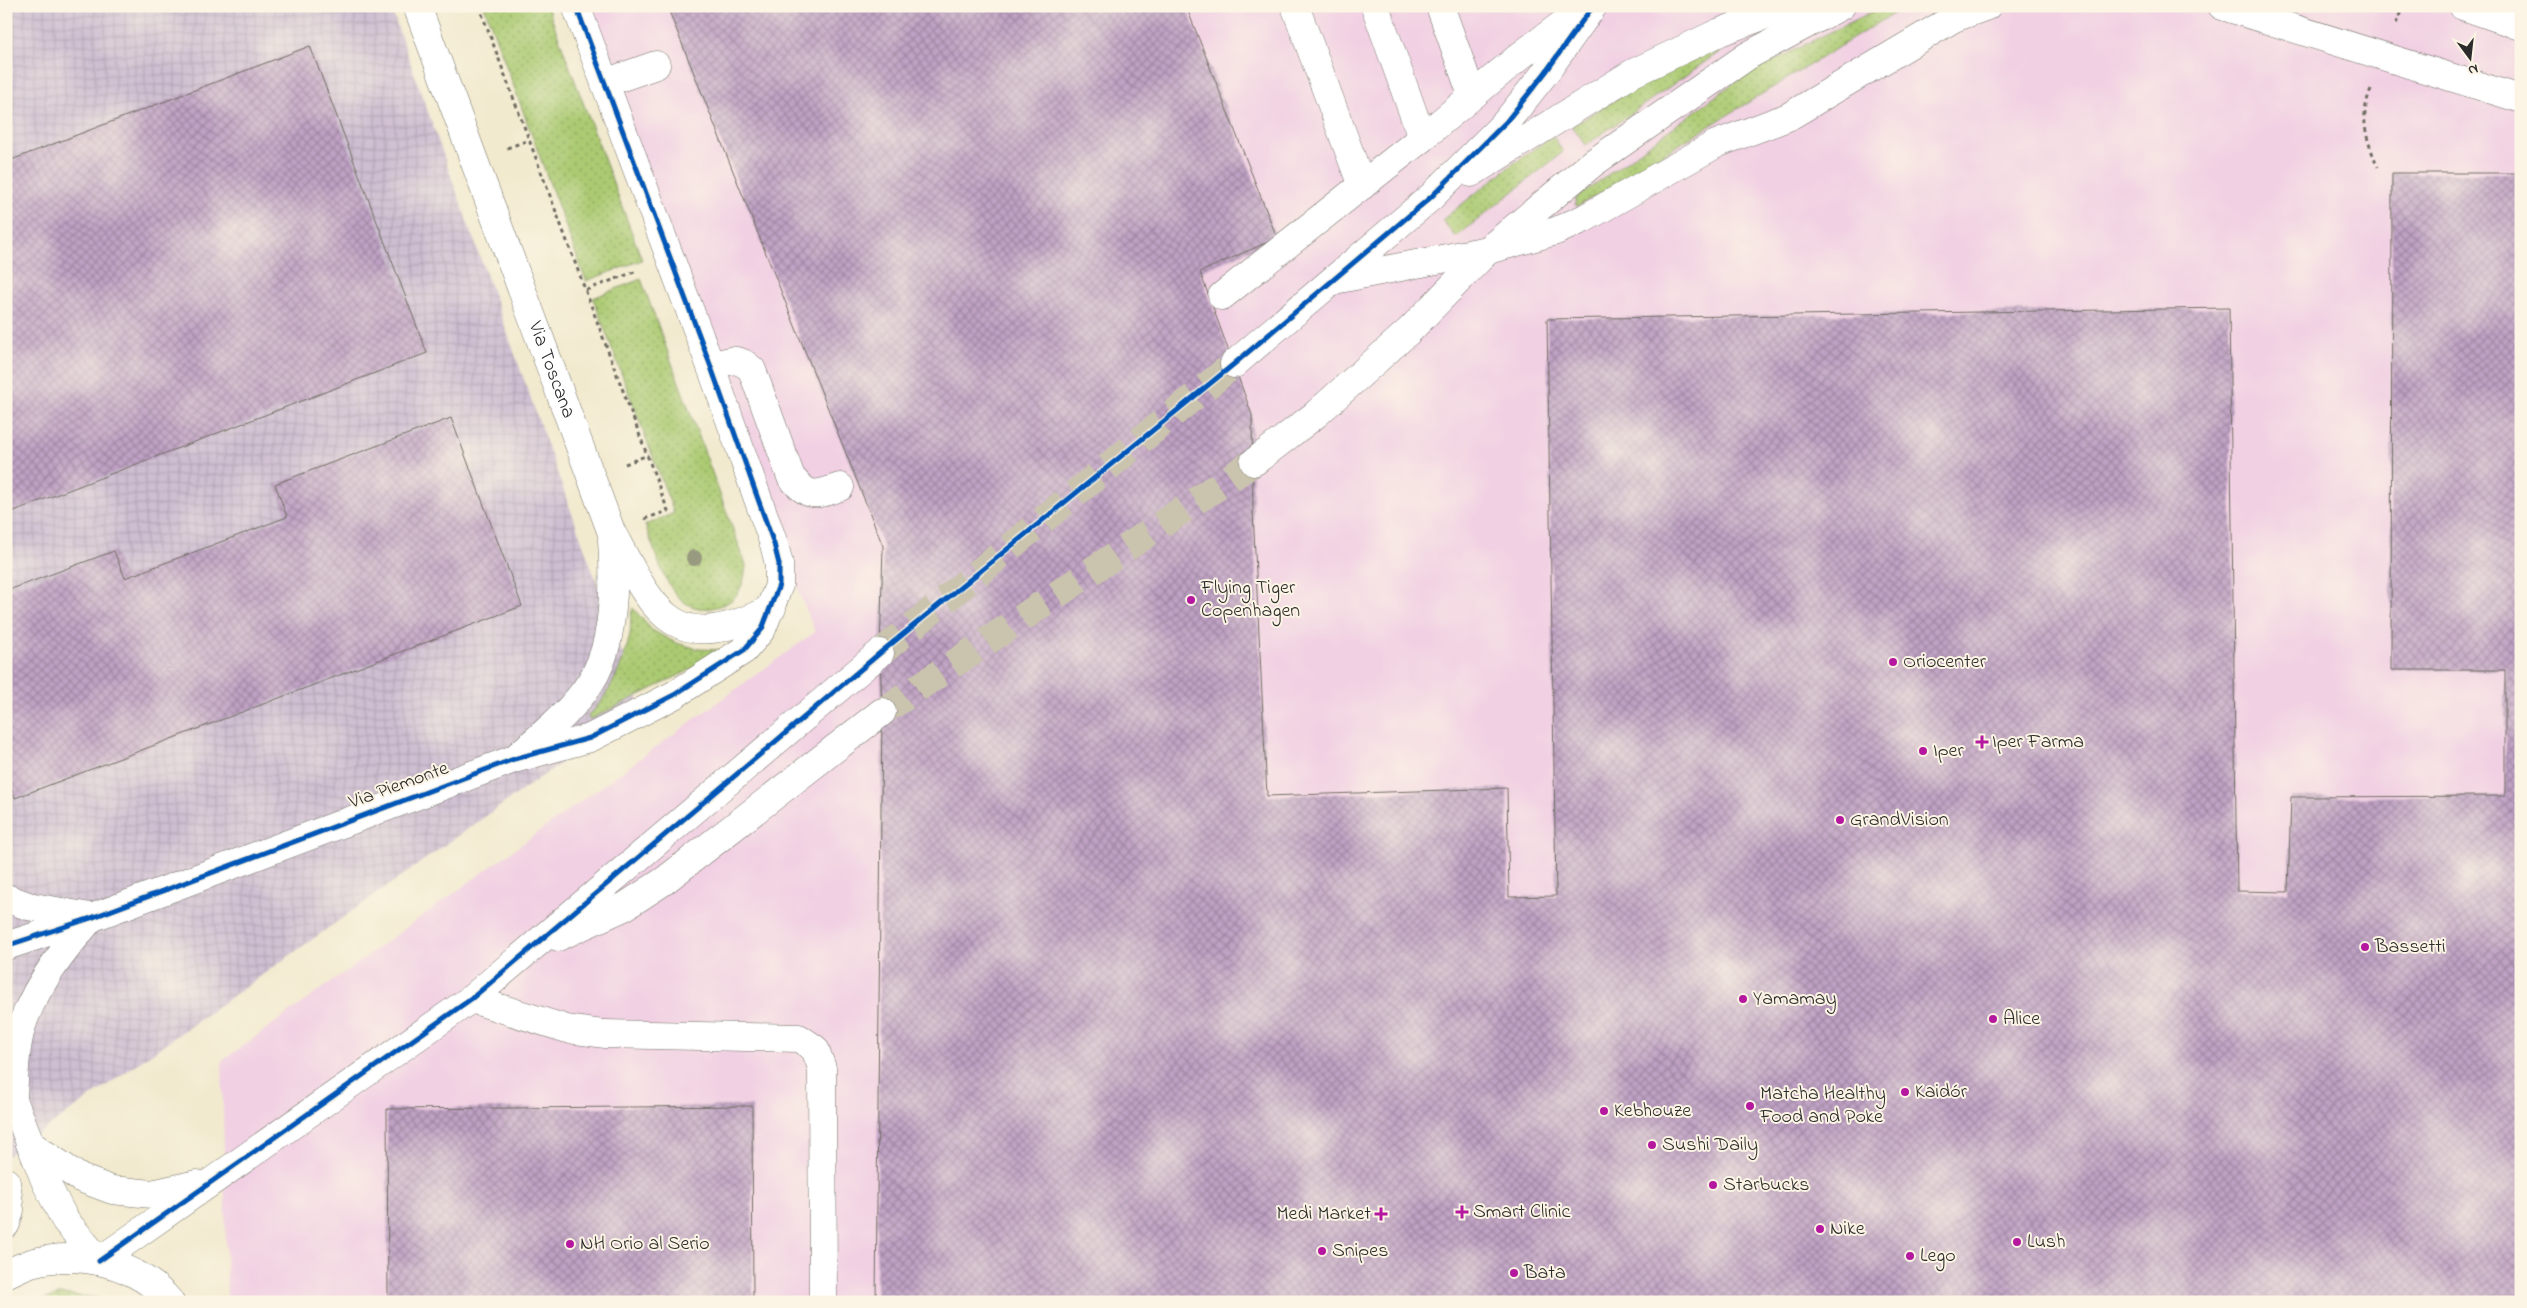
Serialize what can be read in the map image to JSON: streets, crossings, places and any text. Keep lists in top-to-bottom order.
{
  "streets": {
    "street": ["Via Toscana", "Via Piemonte"]
  },
  "crossings": [
    ["Via Toscana", "Via Piemonte"]
  ],
  "places": {
    "other": [
      "Flying Tiger Copenhagen",
      "Oriocenter",
      "Iper",
      "GrandVision",
      "Bassetti",
      "Yamamay",
      "Alice",
      "Kaidór",
      "Matcha Healthy Food and Poke",
      "Kebhouze",
      "Sushi Daily",
      "Starbucks",
      "Nike",
      "Lush",
      "NH Orio al Serio",
      "Snipes",
      "Lego",
      "Bata"
    ],
    "health": ["Iper Farma", "Smart Clinic", "Medi Market"]
  },
  "north": "bottom"
}
